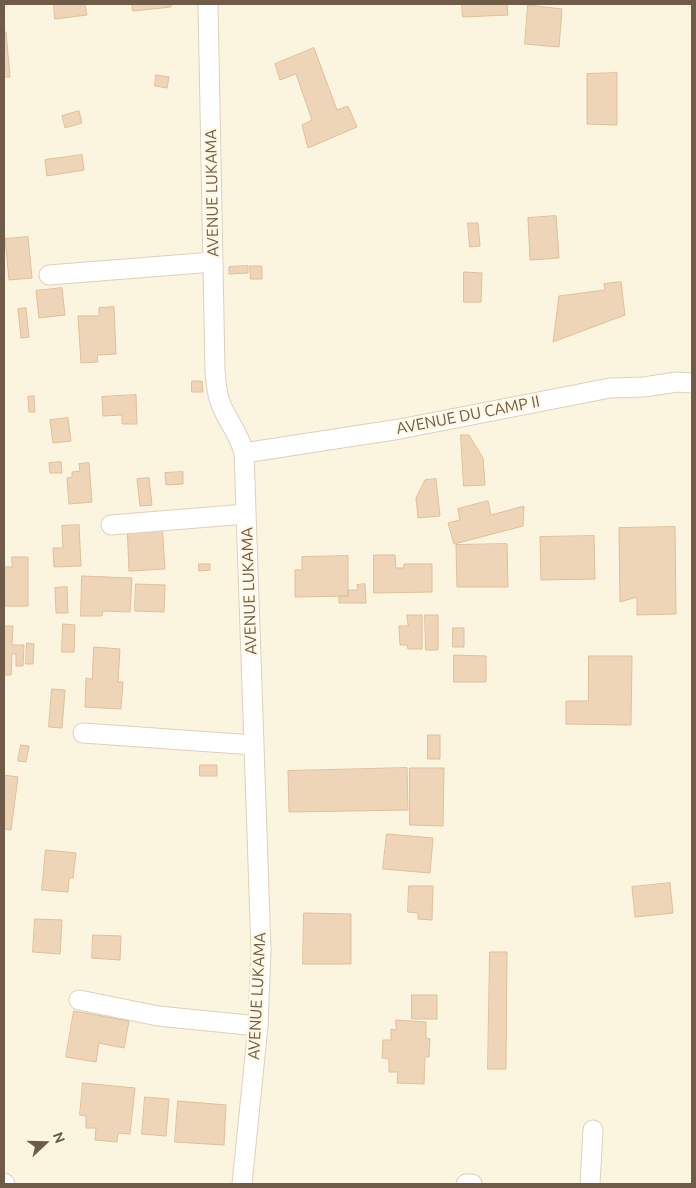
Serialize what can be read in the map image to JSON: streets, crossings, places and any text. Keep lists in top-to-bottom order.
{
  "streets": {
    "street": ["AVENUE LUKAMA", "AVENUE DU CAMP II"]
  },
  "crossings": [
    ["AVENUE LUKAMA", "AVENUE DU CAMP II"]
  ],
  "north": "right"
}
